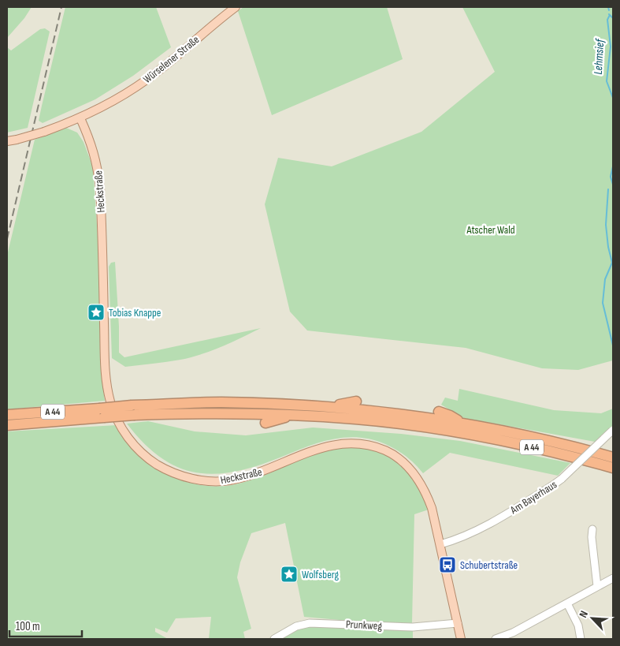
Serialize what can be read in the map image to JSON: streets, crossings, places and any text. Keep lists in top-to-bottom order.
{
  "streets": {
    "highway": ["A 44"],
    "main road": ["Würselener Straße", "Heckstraße"],
    "street": ["Am Bayerhaus", "Prunkweg"]
  },
  "crossings": [
    ["Würselener Straße", "Heckstraße"],
    ["Heckstraße", "Am Bayerhaus"],
    ["Heckstraße", "Prunkweg"]
  ],
  "water": ["Lehmsief"],
  "parks": ["Atscher Wald"],
  "places": {
    "place": ["Tobias Knappe", "Wolfsberg"],
    "bus stop": ["Schubertstraße"]
  },
  "scale_bar": "100 m",
  "north": "top left"
}
